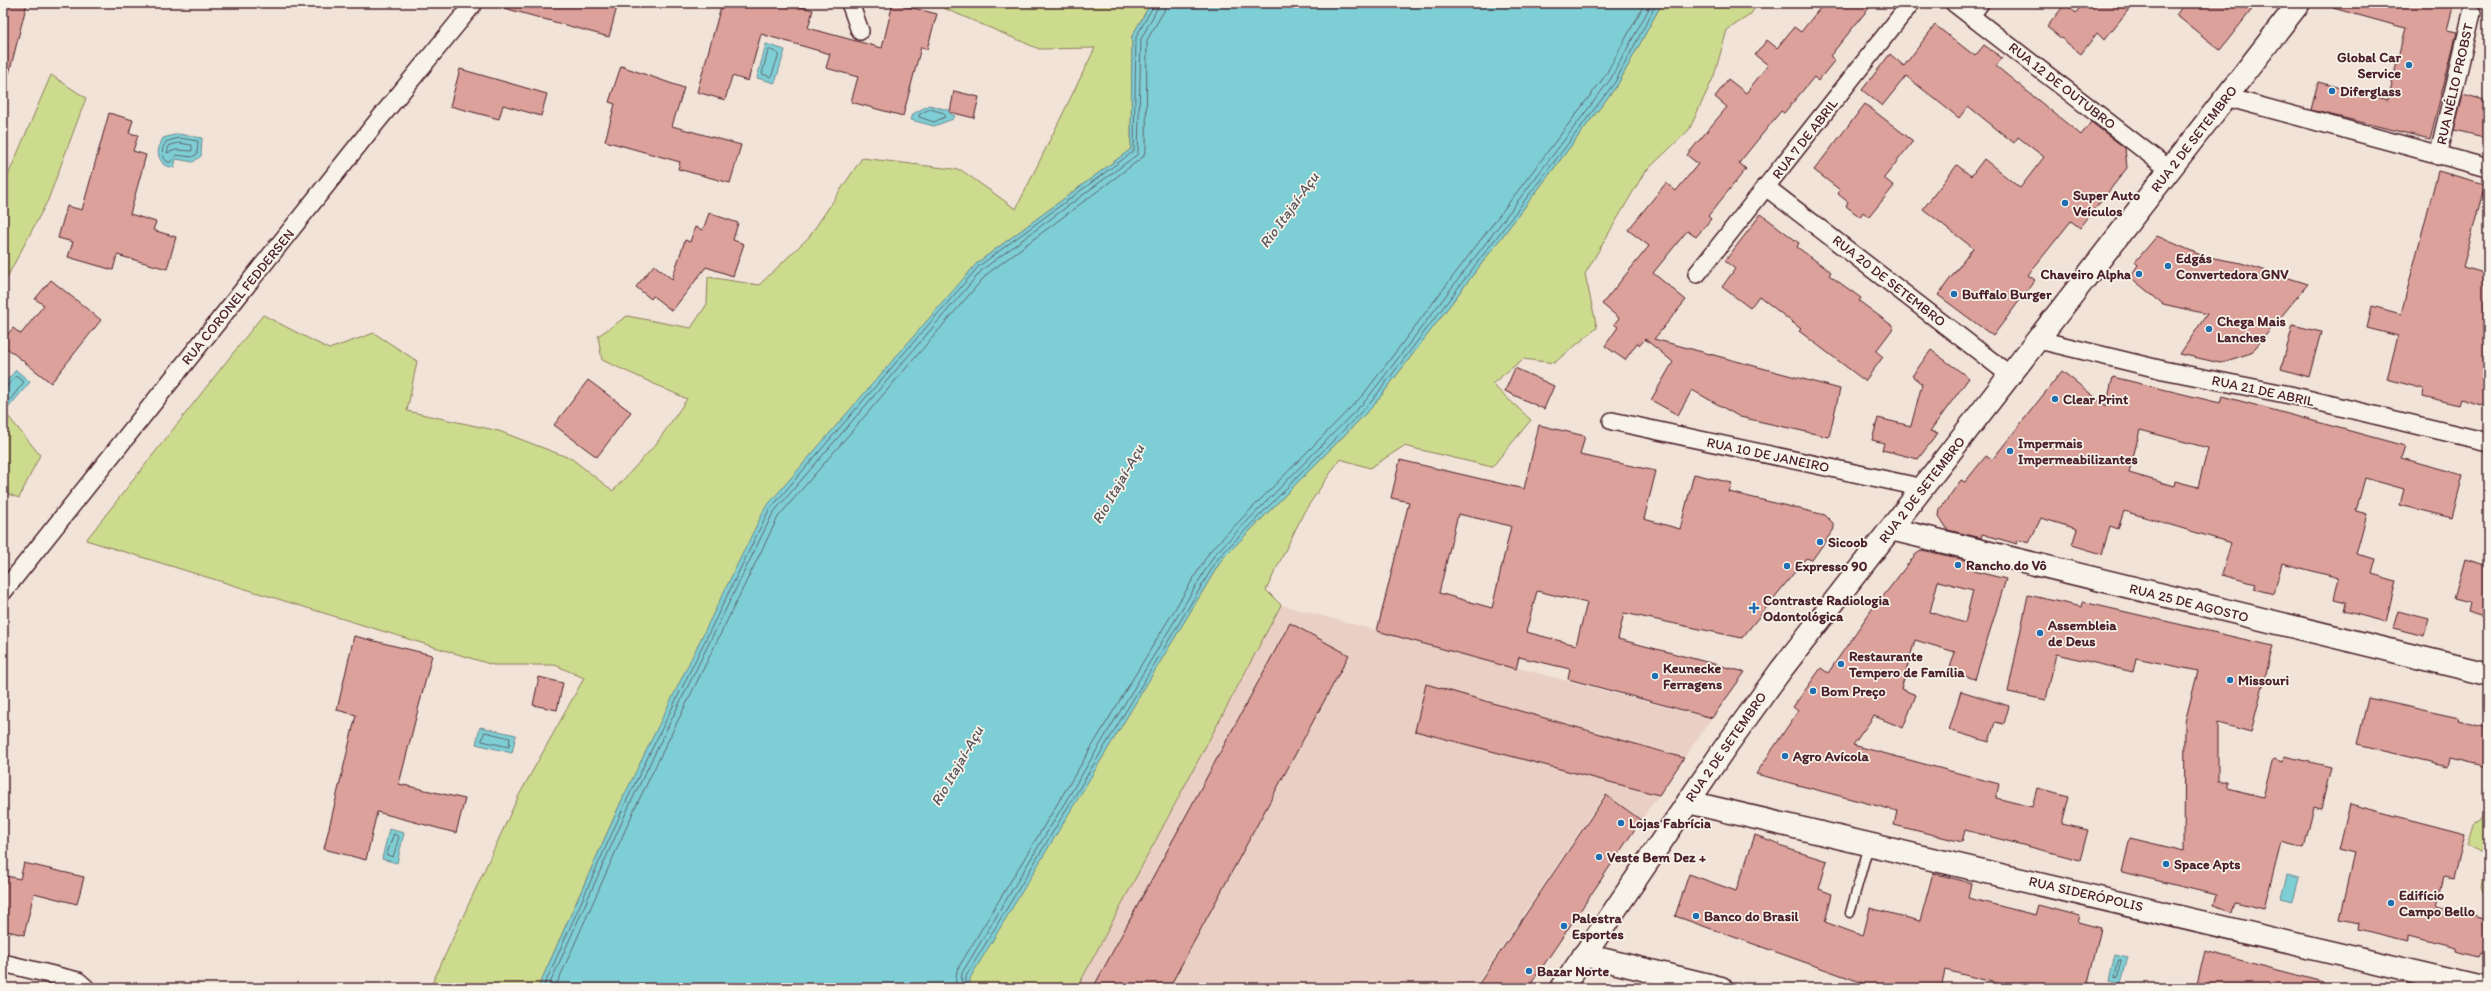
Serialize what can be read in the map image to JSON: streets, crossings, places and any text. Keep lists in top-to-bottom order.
{
  "streets": {
    "street": [
      "RUA NÉLIO PROBST",
      "RUA 12 DE OUTUBRO",
      "RUA 7 DE ABRIL",
      "RUA 2 DE SETEMBRO",
      "RUA 20 DE SETEMBRO",
      "RUA CORONEL FEDDERSEN",
      "RUA 21 DE ABRIL",
      "RUA 10 DE JANEIRO",
      "RUA 25 DE AGOSTO",
      "RUA SIDERÓPOLIS"
    ]
  },
  "crossings": [
    ["RUA 12 DE OUTUBRO", "RUA 2 DE SETEMBRO"],
    ["RUA 7 DE ABRIL", "RUA 20 DE SETEMBRO"],
    ["RUA 2 DE SETEMBRO", "RUA 20 DE SETEMBRO"],
    ["RUA 2 DE SETEMBRO", "RUA 21 DE ABRIL"],
    ["RUA 2 DE SETEMBRO", "RUA 10 DE JANEIRO"],
    ["RUA 2 DE SETEMBRO", "RUA 25 DE AGOSTO"],
    ["RUA 2 DE SETEMBRO", "RUA SIDERÓPOLIS"]
  ],
  "water": ["Rio Itajaí-Açu"],
  "places": {
    "other": [
      "Global Car Service",
      "Diferglass",
      "Super Auto Veículos",
      "Edgás Convertedora GNV",
      "Chaveiro Alpha",
      "Buffalo Burger",
      "Chega Mais Lanches",
      "Clear Print",
      "Impermais Impermeabilizantes",
      "Sicoob",
      "Rancho do Vô",
      "Expresso 90",
      "Assembleia de Deus",
      "Restaurante Tempero de Família",
      "Keunecke Ferragens",
      "Missouri",
      "Bom Preço",
      "Agro Avícola",
      "Lojas Fabrícia",
      "Veste Bem Dez +",
      "Space Apts",
      "Edifício Campo Bello",
      "Banco do Brasil",
      "Palestra Esportes",
      "Bazar Norte"
    ],
    "health": ["Contraste Radiologia Odontológica"]
  }
}
